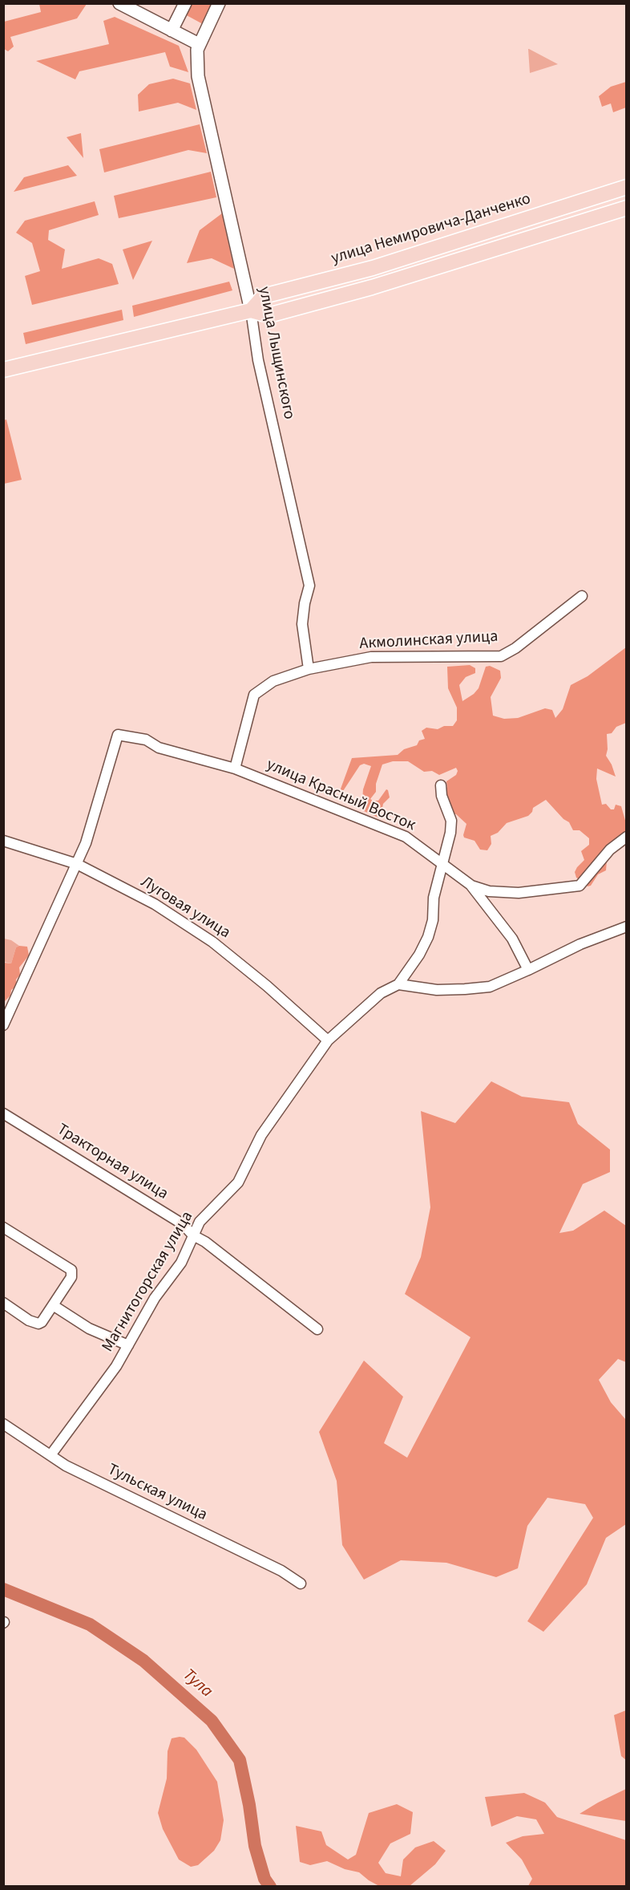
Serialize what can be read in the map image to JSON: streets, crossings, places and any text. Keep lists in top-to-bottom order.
{
  "streets": {
    "main road": ["улица Немировича-Данченко"],
    "street": [
      "улица Лыщинского",
      "Акмолинская улица",
      "улица Красный Восток",
      "Луговая улица",
      "Тракторная улица",
      "Магнитогорская улица",
      "Тульская улица"
    ]
  },
  "crossings": [
    ["улица Немировича-Данченко", "улица Лыщинского"],
    ["улица Лыщинского", "Акмолинская улица"],
    ["Акмолинская улица", "улица Красный Восток"],
    ["улица Красный Восток", "Луговая улица"],
    ["Луговая улица", "Магнитогорская улица"],
    ["Тракторная улица", "Магнитогорская улица"],
    ["Магнитогорская улица", "Тульская улица"]
  ],
  "water": ["Тула"]
}
